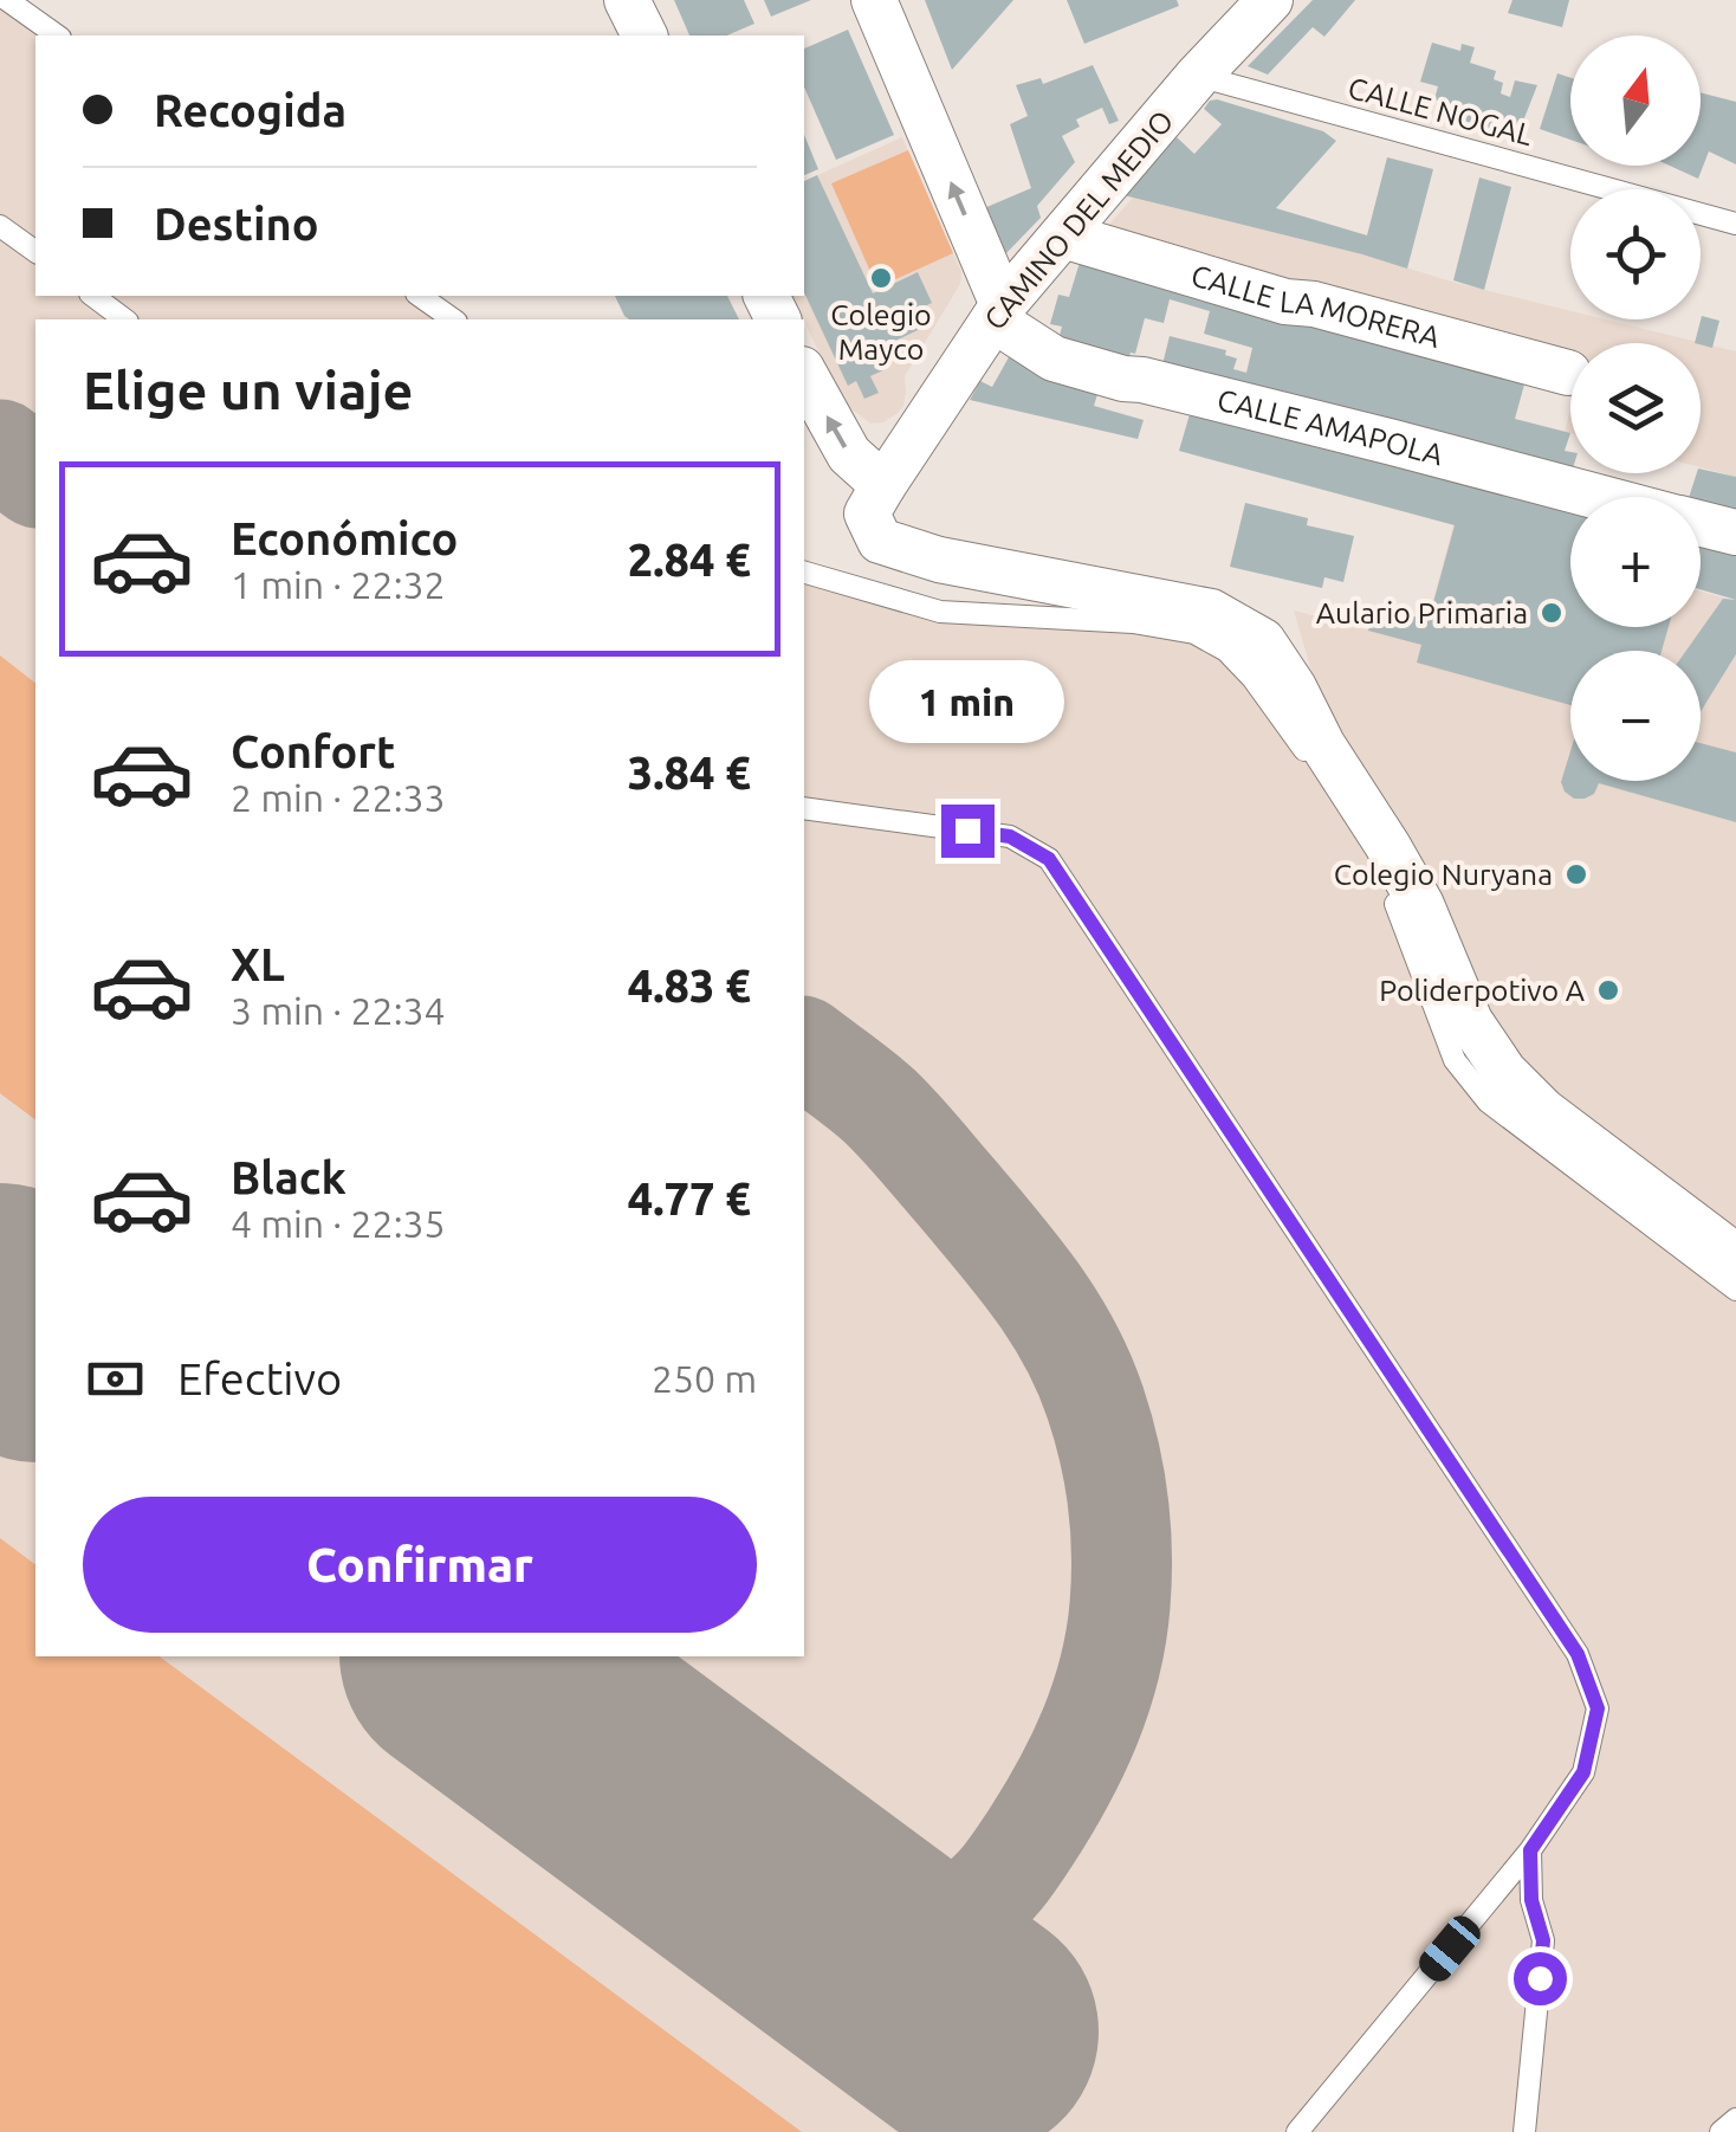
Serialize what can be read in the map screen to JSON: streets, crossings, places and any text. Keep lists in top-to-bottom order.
{
  "streets": {
    "street": ["CAMINO DEL MEDIO", "CALLE LA MORERA", "CALLE AMAPOLA"],
    "lane": ["CALLE NOGAL"]
  },
  "crossings": [
    ["CALLE NOGAL", "CAMINO DEL MEDIO"],
    ["CAMINO DEL MEDIO", "CALLE LA MORERA"],
    ["CAMINO DEL MEDIO", "CALLE AMAPOLA"]
  ],
  "places": [
    "Colegio Mayco",
    "Aulario Primaria",
    "Colegio Nuryana",
    "Poliderpotivo A"
  ],
  "north": "top",
  "page": {
    "map_buttons": ["+", "−"],
    "banner": ["Recogida", "Destino"],
    "heading": "Elige un viaje",
    "list": [
      {
        "name": "Económico",
        "note": "1 min · 22:32",
        "value": "2.84 €"
      },
      {
        "name": "Confort",
        "note": "2 min · 22:33",
        "value": "3.84 €"
      },
      {
        "name": "XL",
        "note": "3 min · 22:34",
        "value": "4.83 €"
      },
      {
        "name": "Black",
        "note": "4 min · 22:35",
        "value": "4.77 €"
      }
    ],
    "bubble": "1 min",
    "pay": ["Efectivo", "250 m"],
    "buttons": "Confirmar"
  }
}
